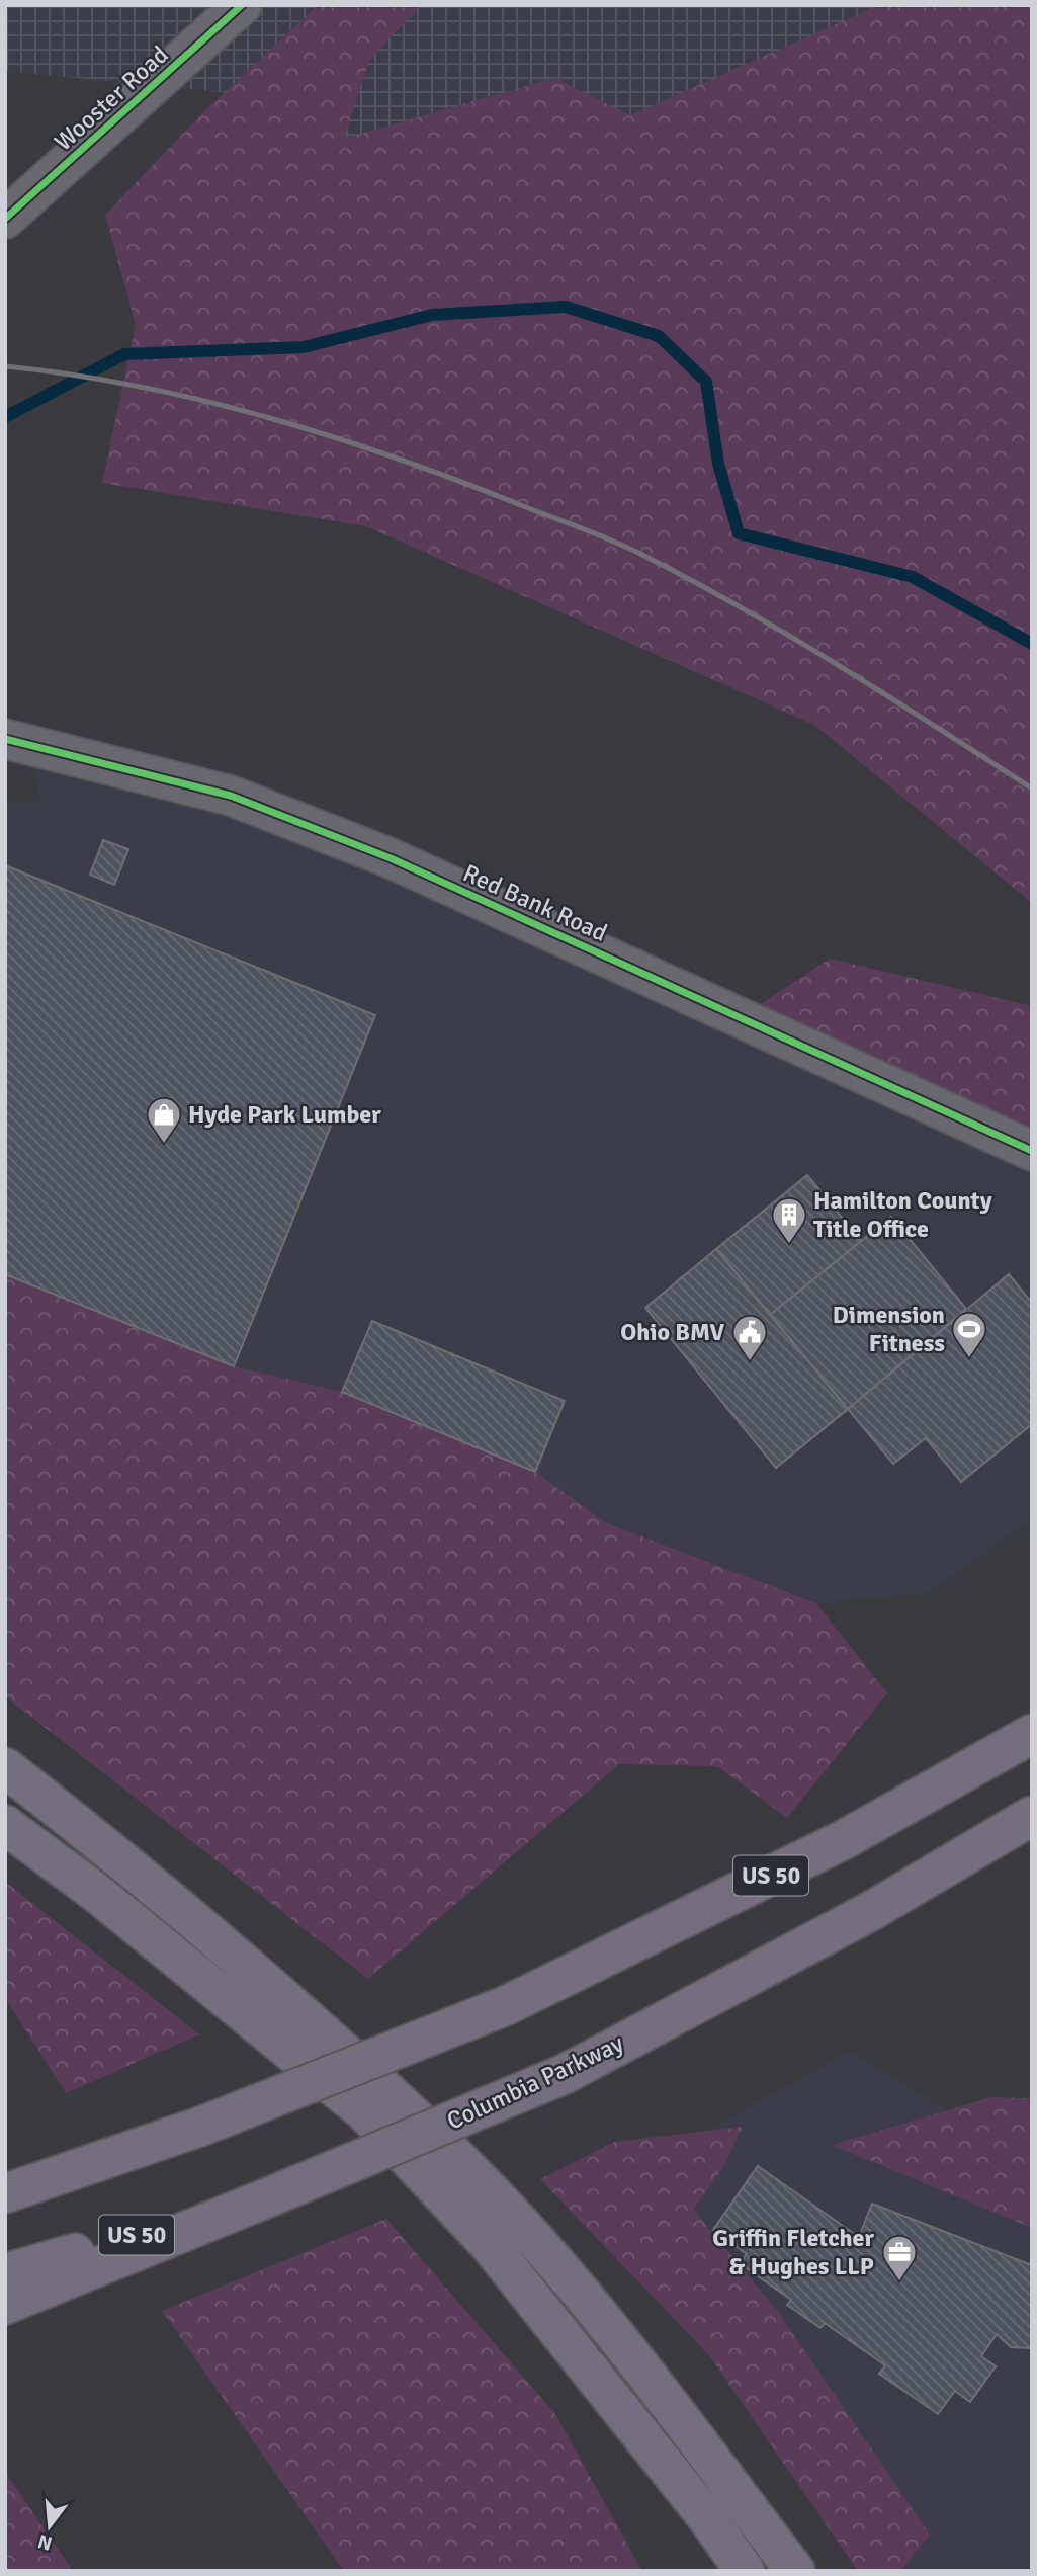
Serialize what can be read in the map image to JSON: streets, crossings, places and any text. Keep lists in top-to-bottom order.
{
  "streets": {
    "highway": ["US 50", "Columbia Parkway"],
    "street": ["Wooster Road", "Red Bank Road"]
  },
  "places": {
    "shop": ["Hyde Park Lumber"],
    "building": ["Hamilton County Title Office"],
    "sports": ["Dimension Fitness"],
    "public building": ["Ohio BMV"],
    "office": ["Griffin Fletcher & Hughes LLP"]
  },
  "north": "bottom"
}
